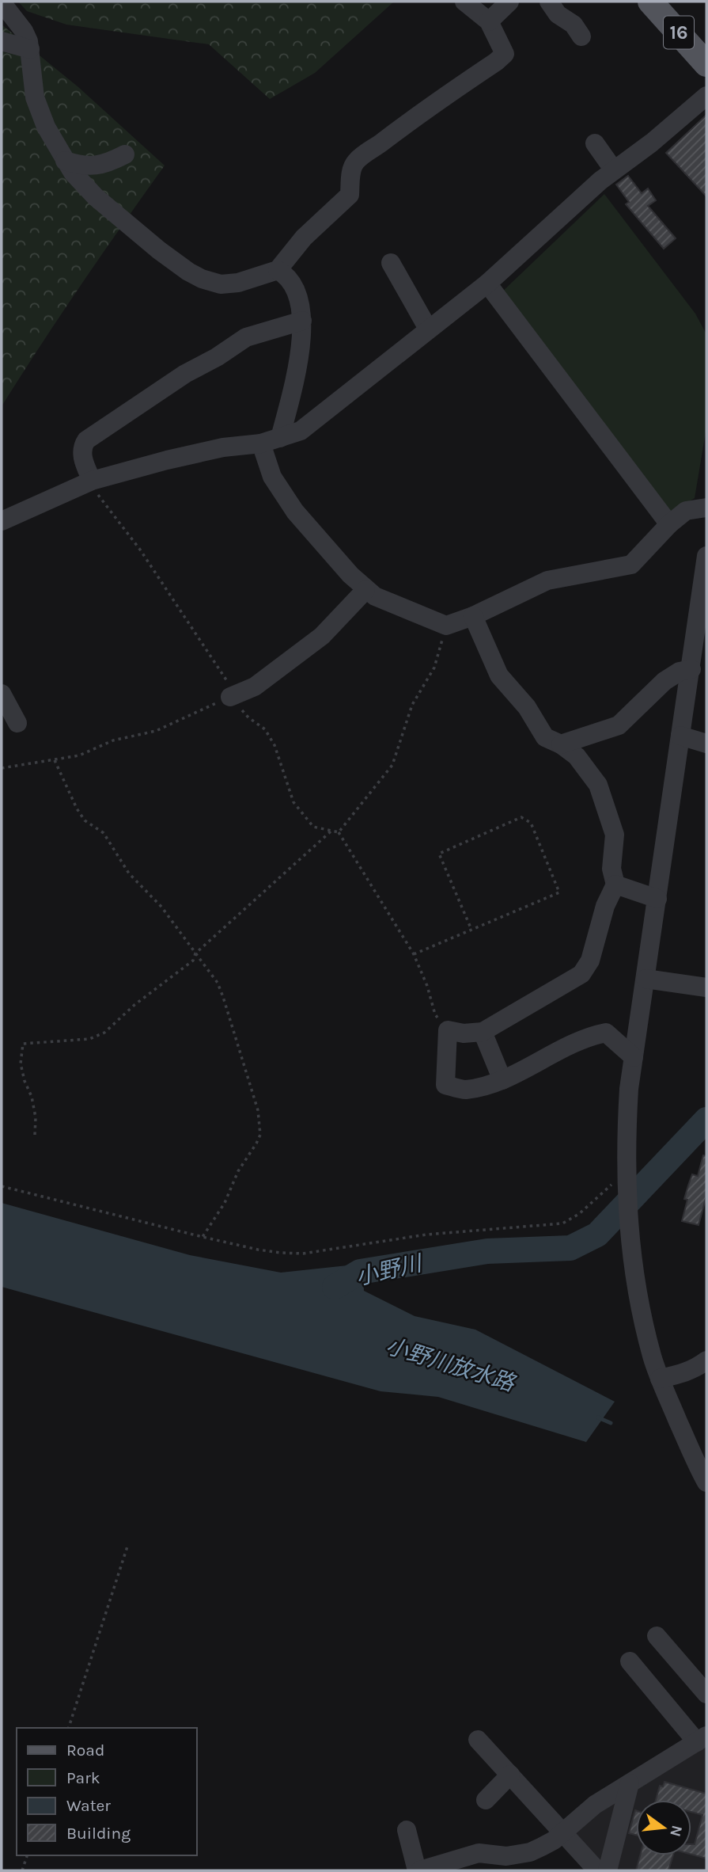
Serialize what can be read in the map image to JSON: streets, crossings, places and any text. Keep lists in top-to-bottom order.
{
  "streets": {
    "main road": ["16"]
  },
  "water": ["小野川", "小野川放水路"],
  "legend": [
    "Road",
    "Park",
    "Water",
    "Building"
  ],
  "north": "right"
}
